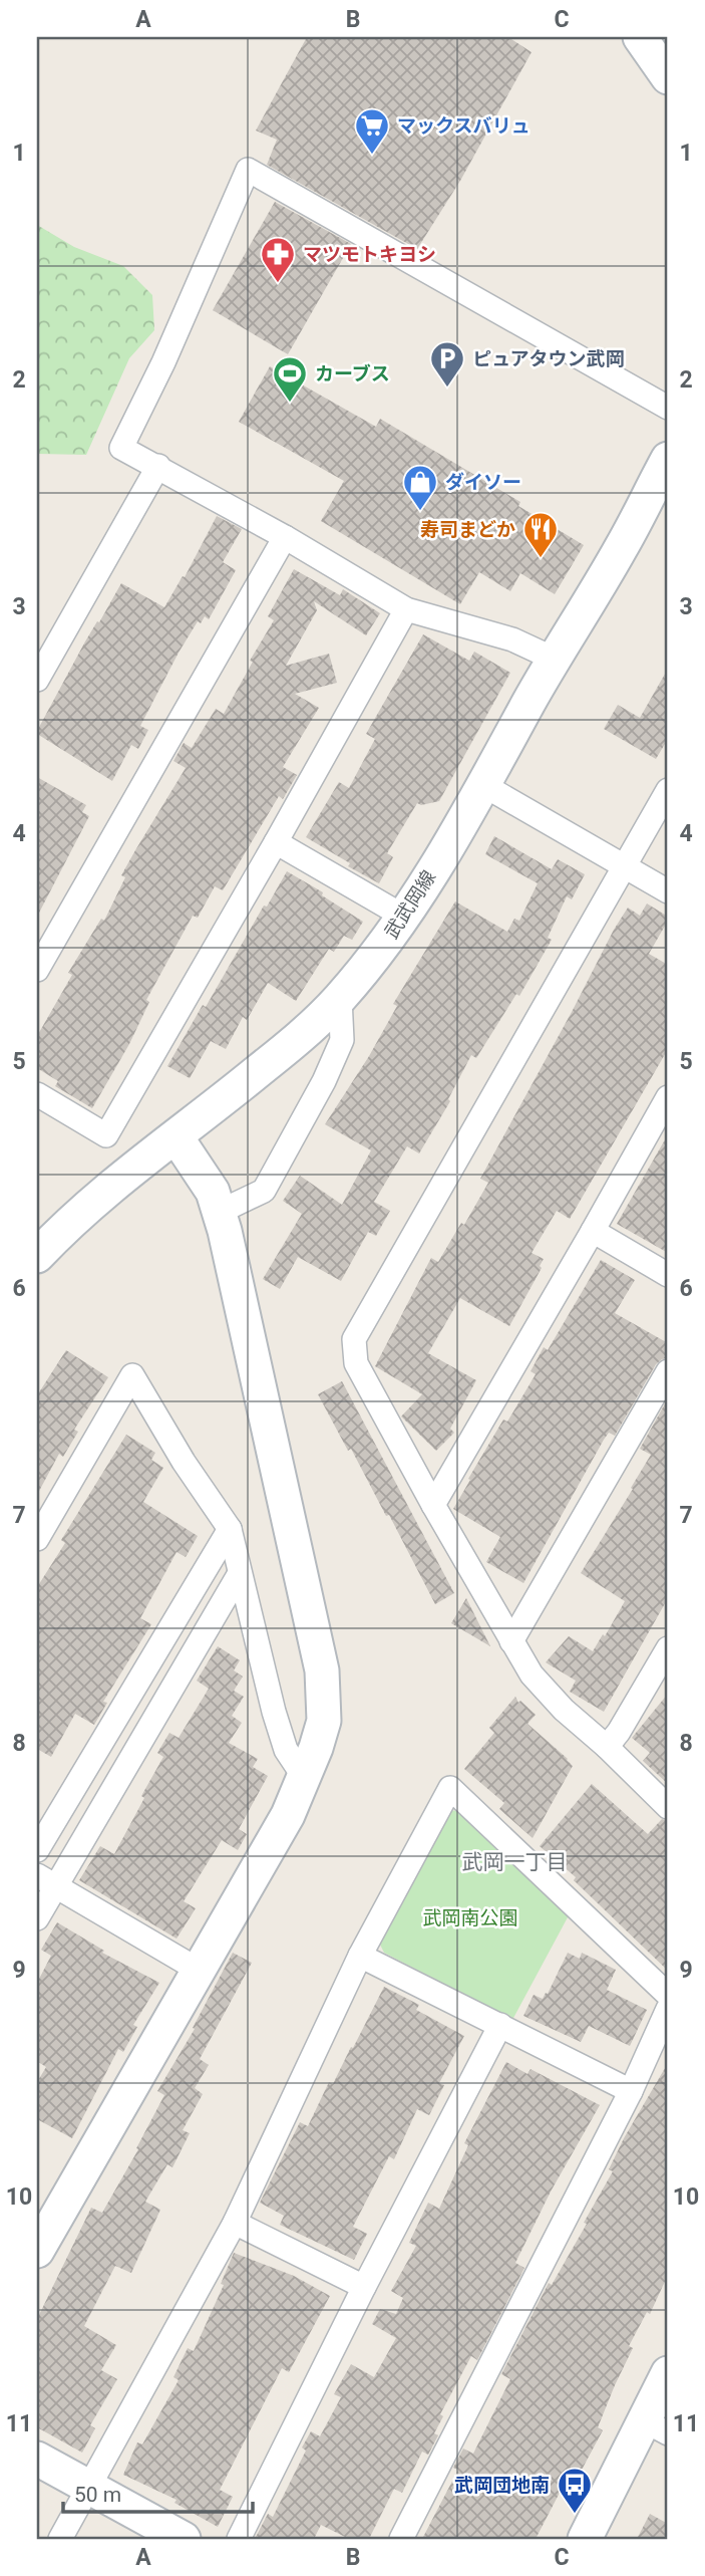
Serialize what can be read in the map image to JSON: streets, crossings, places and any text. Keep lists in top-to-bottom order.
{
  "streets": {
    "street": ["武武岡線"]
  },
  "districts": ["武岡一丁目"],
  "parks": ["武岡南公園"],
  "places": {
    "supermarket": ["マックスバリュ"],
    "pharmacy": ["マツモトキヨシ"],
    "parking": ["ピュアタウン武岡"],
    "sports": ["カーブス"],
    "shop": ["ダイソー"],
    "restaurant": ["寿司まどか"],
    "bus stop": ["武岡団地南"]
  },
  "scale_bar": "50 m",
  "grid": {
    "columns": ["A", "B", "C"],
    "rows": [
      "1",
      "2",
      "3",
      "4",
      "5",
      "6",
      "7",
      "8",
      "9",
      "10",
      "11"
    ]
  }
}
